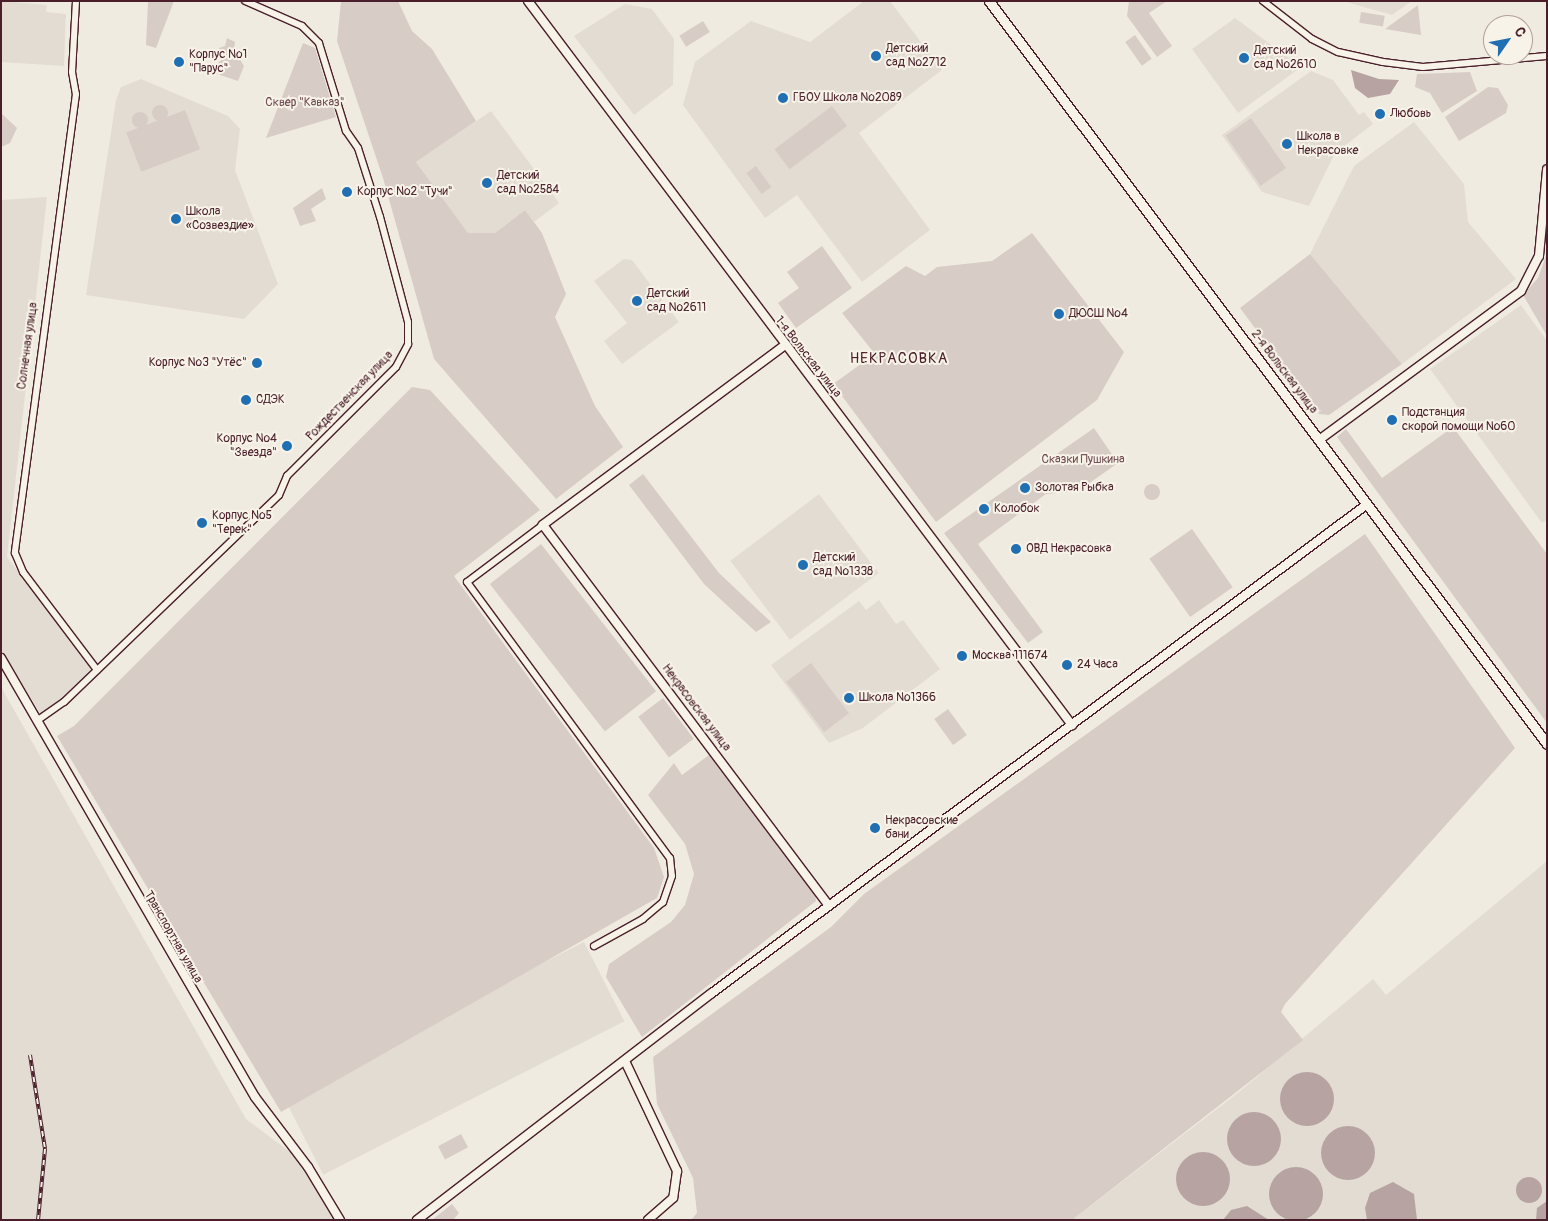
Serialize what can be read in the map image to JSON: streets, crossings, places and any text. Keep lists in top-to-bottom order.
{
  "streets": {
    "main road": ["2-я Вольская улица"],
    "street": [
      "Солнечная улица",
      "1-я Вольская улица",
      "Рождественская улица",
      "Некрасовская улица",
      "Транспортная улица"
    ]
  },
  "crossings": [
    ["Солнечная улица", "Рождественская улица"],
    ["Рождественская улица", "Транспортная улица"]
  ],
  "districts": ["НЕКРАСОВКА"],
  "parks": ["Сквер \"Кавказ\"", "Сказки Пушкина"],
  "places": [
    "Детский сад №2712",
    "Детский сад №2610",
    "Корпус №1 \"Парус\"",
    "ГБОУ Школа №2089",
    "Любовь",
    "Школа в Некрасовке",
    "Детский сад №2584",
    "Корпус №2 \"Тучи\"",
    "Школа «Созвездие»",
    "Детский сад №2611",
    "ДЮСШ №4",
    "Корпус №3 \"Утёс\"",
    "СДЭК",
    "Подстанция скорой помощи №60",
    "Корпус №4 \"Звезда\"",
    "Золотая Рыбка",
    "Колобок",
    "Корпус №5 \"Терек\"",
    "ОВД Некрасовка",
    "Детский сад №1338",
    "Москва 111674",
    "24 Часа",
    "Школа №1366",
    "Некрасовские бани"
  ],
  "north": "top right"
}
